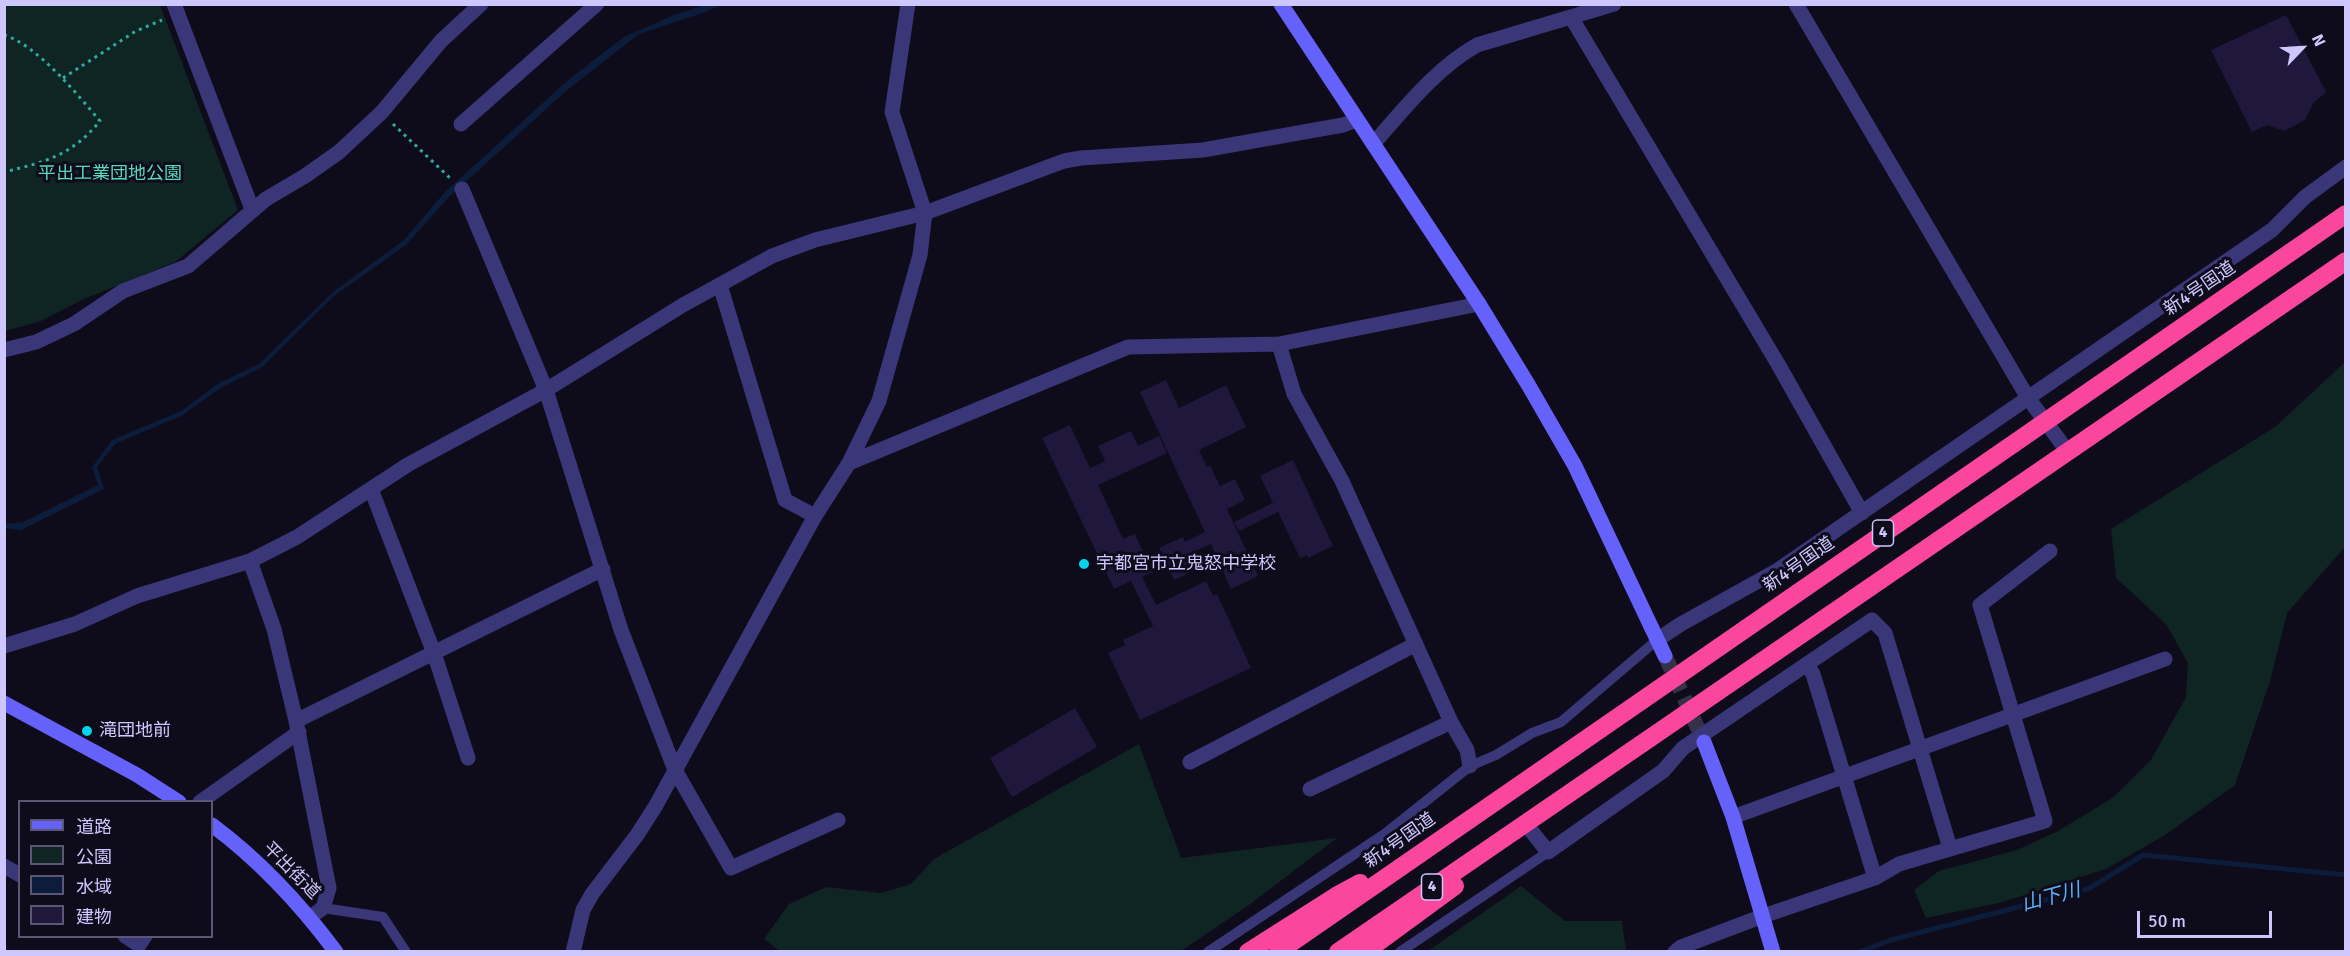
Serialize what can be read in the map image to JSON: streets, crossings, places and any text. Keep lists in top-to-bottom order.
{
  "streets": {
    "highway": ["新4号国道", "4"],
    "street": ["平出街道"]
  },
  "water": ["山下川"],
  "parks": ["平出工業団地公園"],
  "places": ["宇都宮市立鬼怒中学校", "滝団地前"],
  "legend": [
    "道路",
    "公園",
    "水域",
    "建物"
  ],
  "scale_bar": "50 m",
  "north": "top right"
}
